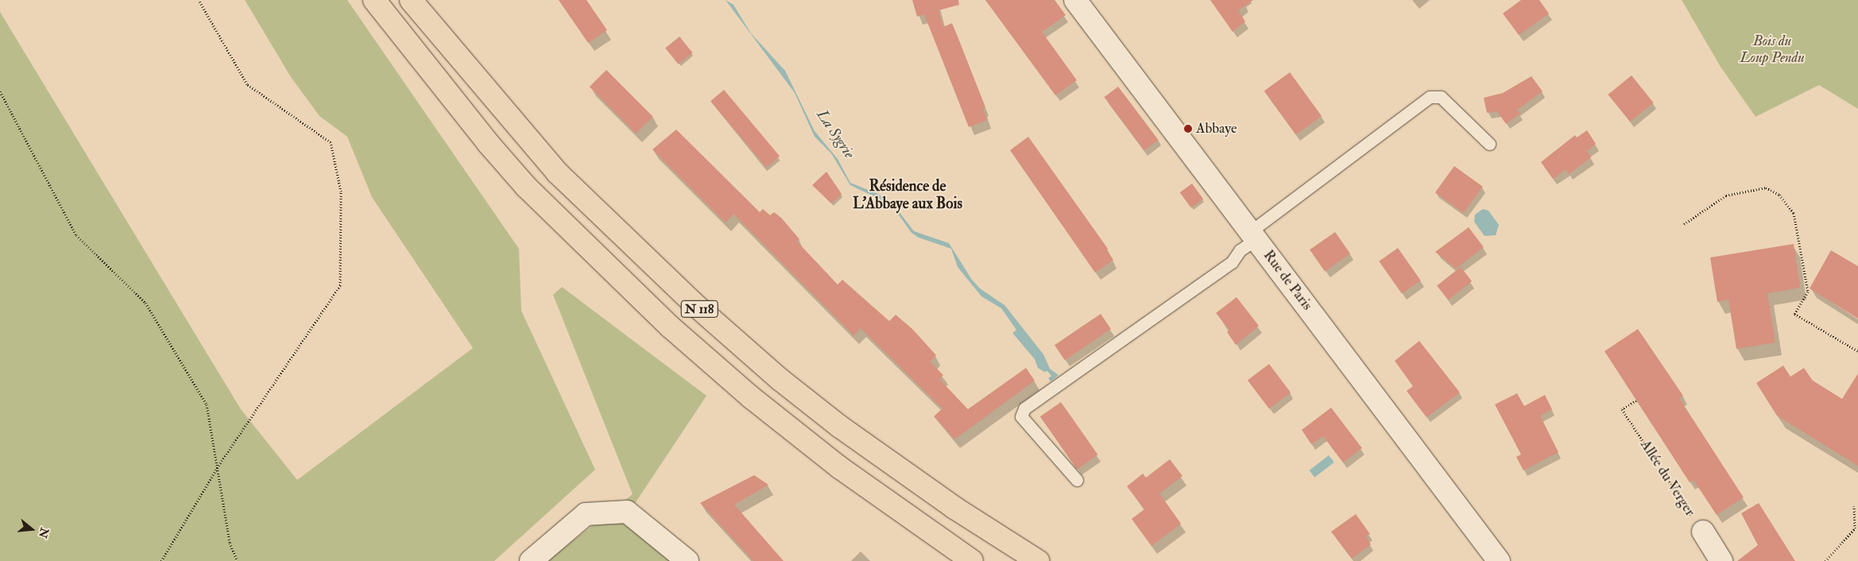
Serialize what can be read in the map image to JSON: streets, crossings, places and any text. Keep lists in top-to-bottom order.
{
  "streets": {
    "highway": ["N 118"],
    "street": ["Rue de Paris", "Allée du Verger"]
  },
  "districts": ["Résidence de L'Abbaye aux Bois"],
  "water": ["La Sygrie"],
  "parks": ["Bois du Loup Pendu"],
  "places": ["Abbaye"],
  "north": "right"
}
